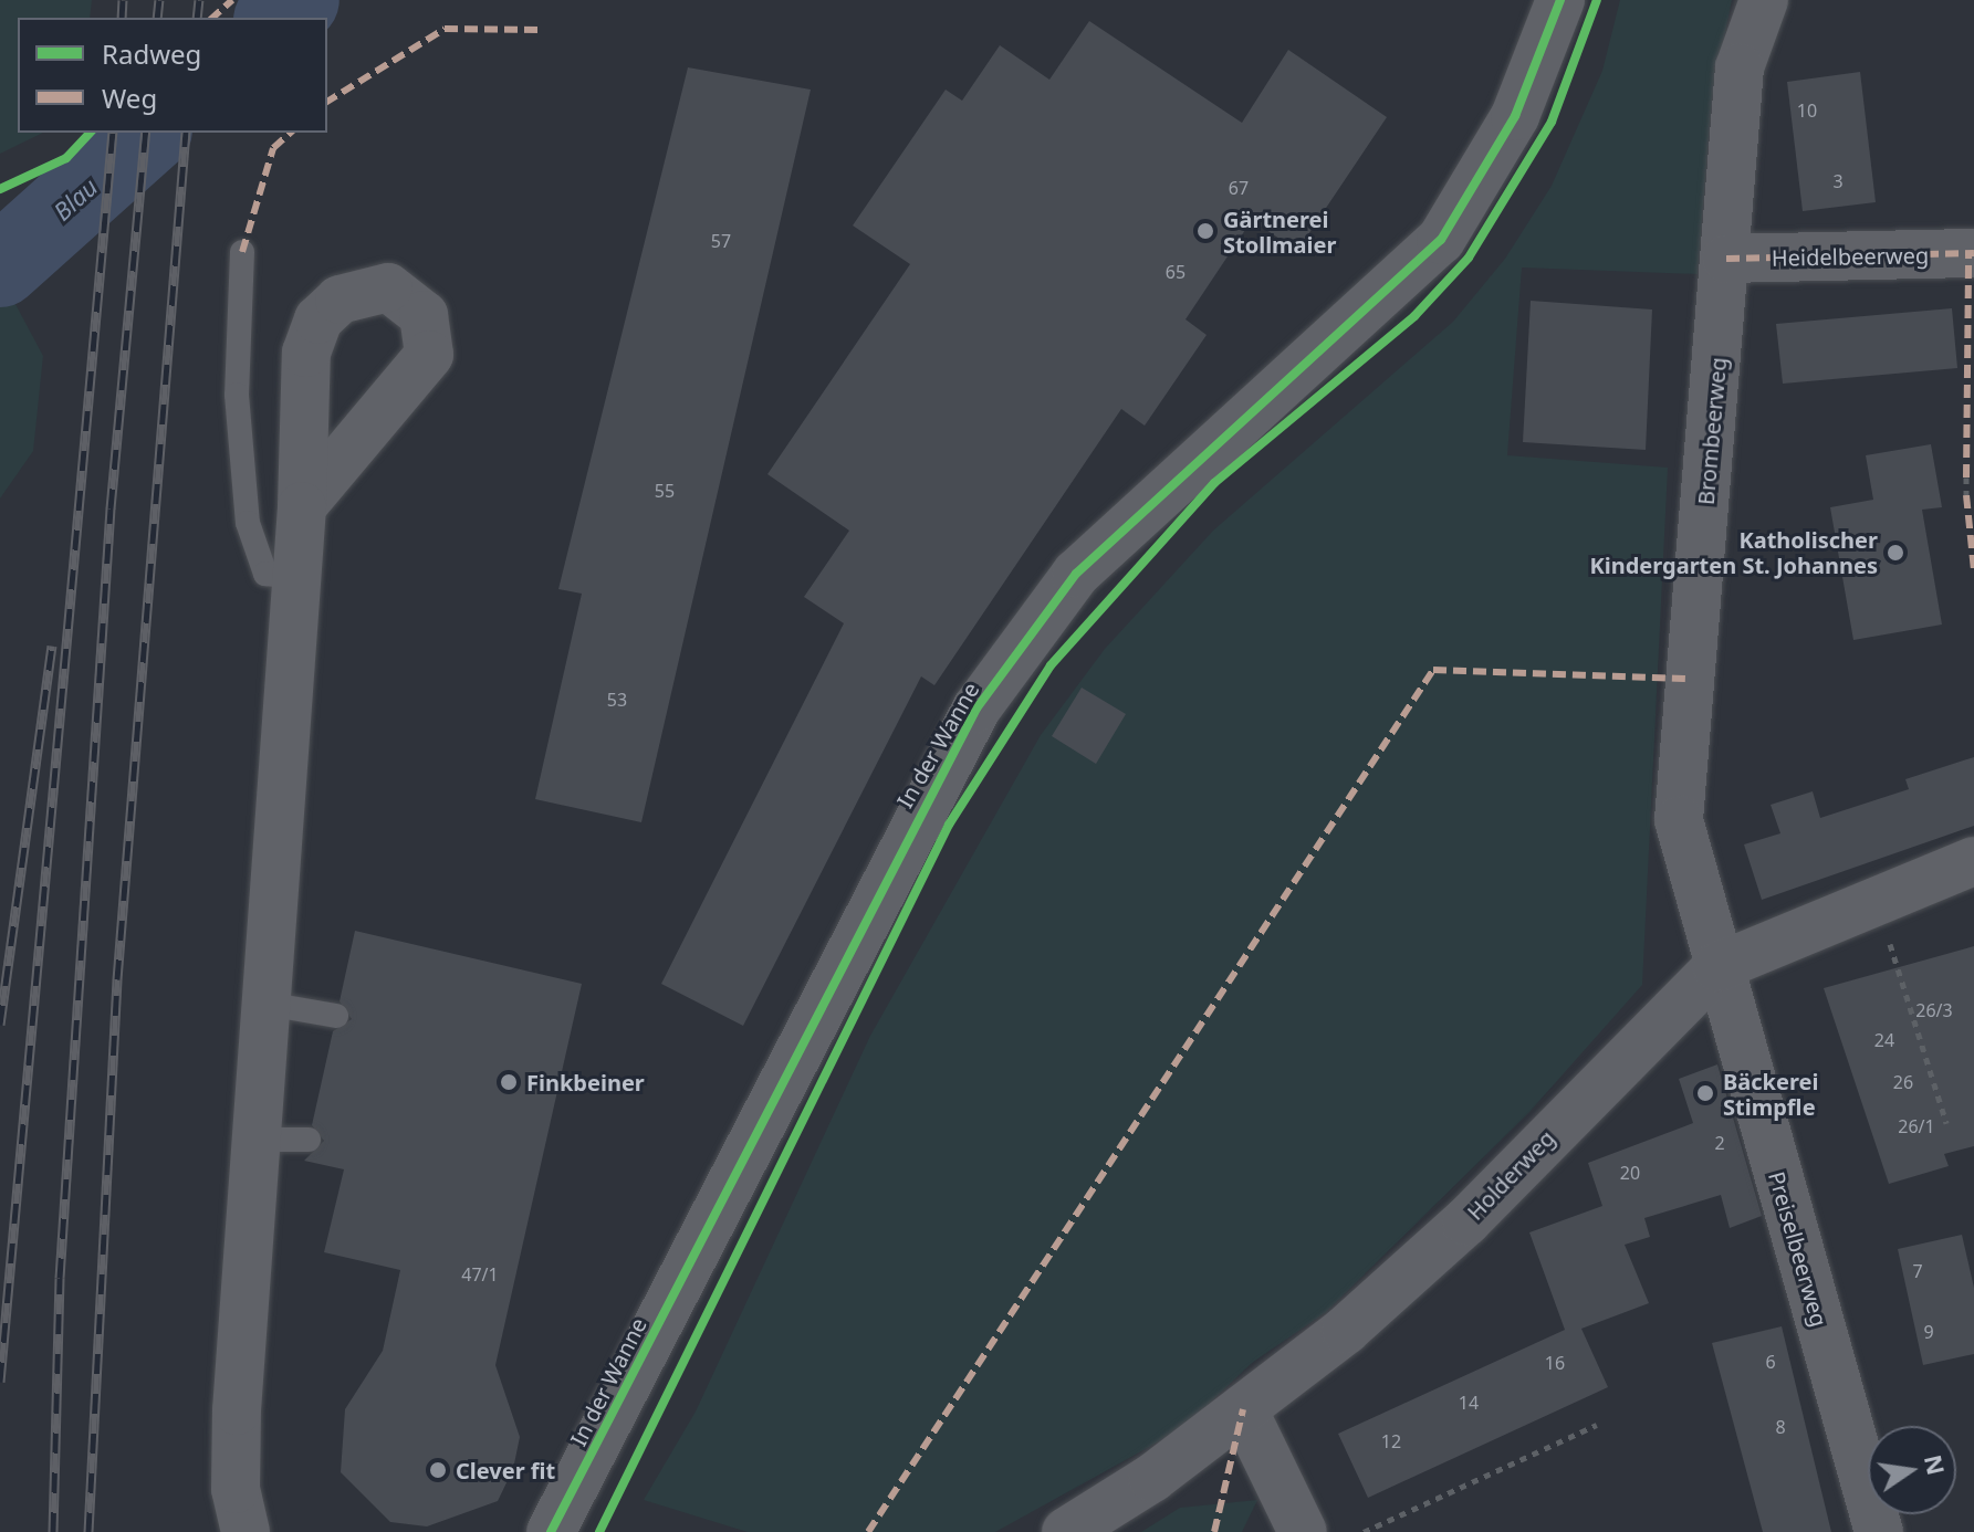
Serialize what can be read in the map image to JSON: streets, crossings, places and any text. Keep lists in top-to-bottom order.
{
  "streets": {
    "street": [
      "Heidelbeerweg",
      "Brombeerweg",
      "In der Wanne",
      "Holderweg",
      "Preiselbeerweg"
    ]
  },
  "crossings": [
    ["Heidelbeerweg", "Brombeerweg"],
    ["Brombeerweg", "Holderweg"],
    ["Brombeerweg", "Preiselbeerweg"],
    ["Holderweg", "Preiselbeerweg"]
  ],
  "water": ["Blau"],
  "places": [
    "Gärtnerei Stollmaier",
    "Katholischer Kindergarten St. Johannes",
    "Finkbeiner",
    "Bäckerei Stimpfle",
    "Clever fit"
  ],
  "house_numbers": [
    "10",
    "3",
    "67",
    "57",
    "65",
    "55",
    "53",
    "26/3",
    "24",
    "26",
    "26/1",
    "2",
    "20",
    "7",
    "47/1",
    "9",
    "6",
    "16",
    "14",
    "8",
    "12"
  ],
  "legend": ["Radweg", "Weg"],
  "north": "right"
}
